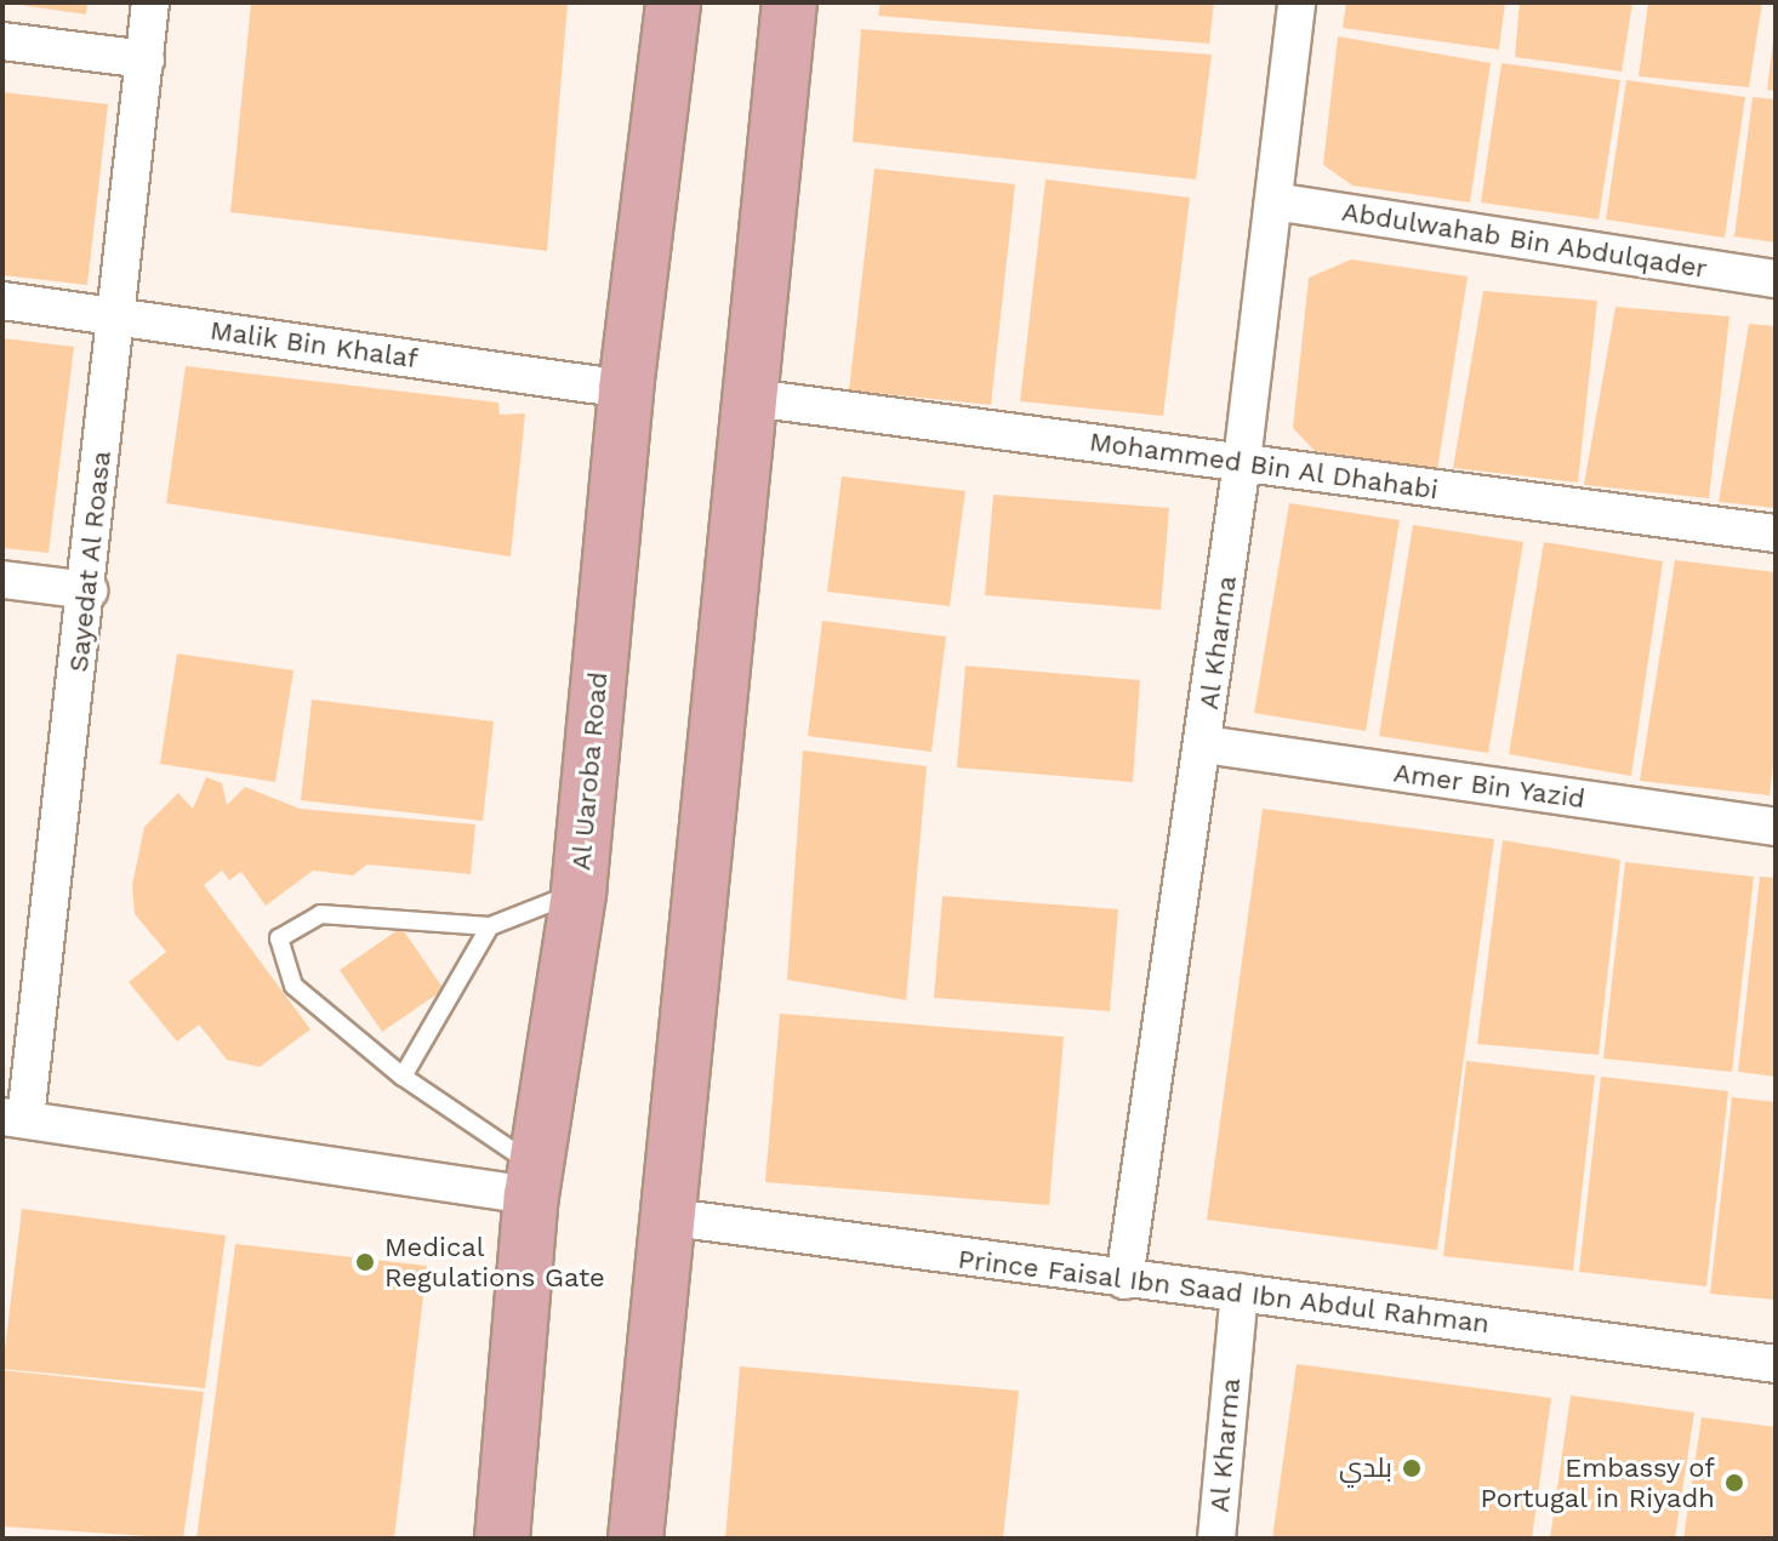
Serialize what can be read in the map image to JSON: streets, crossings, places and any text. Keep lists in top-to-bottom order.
{
  "streets": {
    "main road": ["Al Uaroba Road"],
    "street": [
      "Abdulwahab Bin Abdulqader",
      "Malik Bin Khalaf",
      "Mohammed Bin Al Dhahabi",
      "Sayedat Al Roasa",
      "Al Kharma",
      "Amer Bin Yazid",
      "Prince Faisal Ibn Saad Ibn Abdul Rahman"
    ]
  },
  "crossings": [
    ["Abdulwahab Bin Abdulqader", "Al Kharma"],
    ["Malik Bin Khalaf", "Sayedat Al Roasa"],
    ["Malik Bin Khalaf", "Al Uaroba Road"],
    ["Mohammed Bin Al Dhahabi", "Al Kharma"],
    ["Al Kharma", "Amer Bin Yazid"],
    ["Al Kharma", "Prince Faisal Ibn Saad Ibn Abdul Rahman"]
  ],
  "places": ["Medical Regulations Gate", "بلدي", "Embassy of Portugal in Riyadh"]
}
